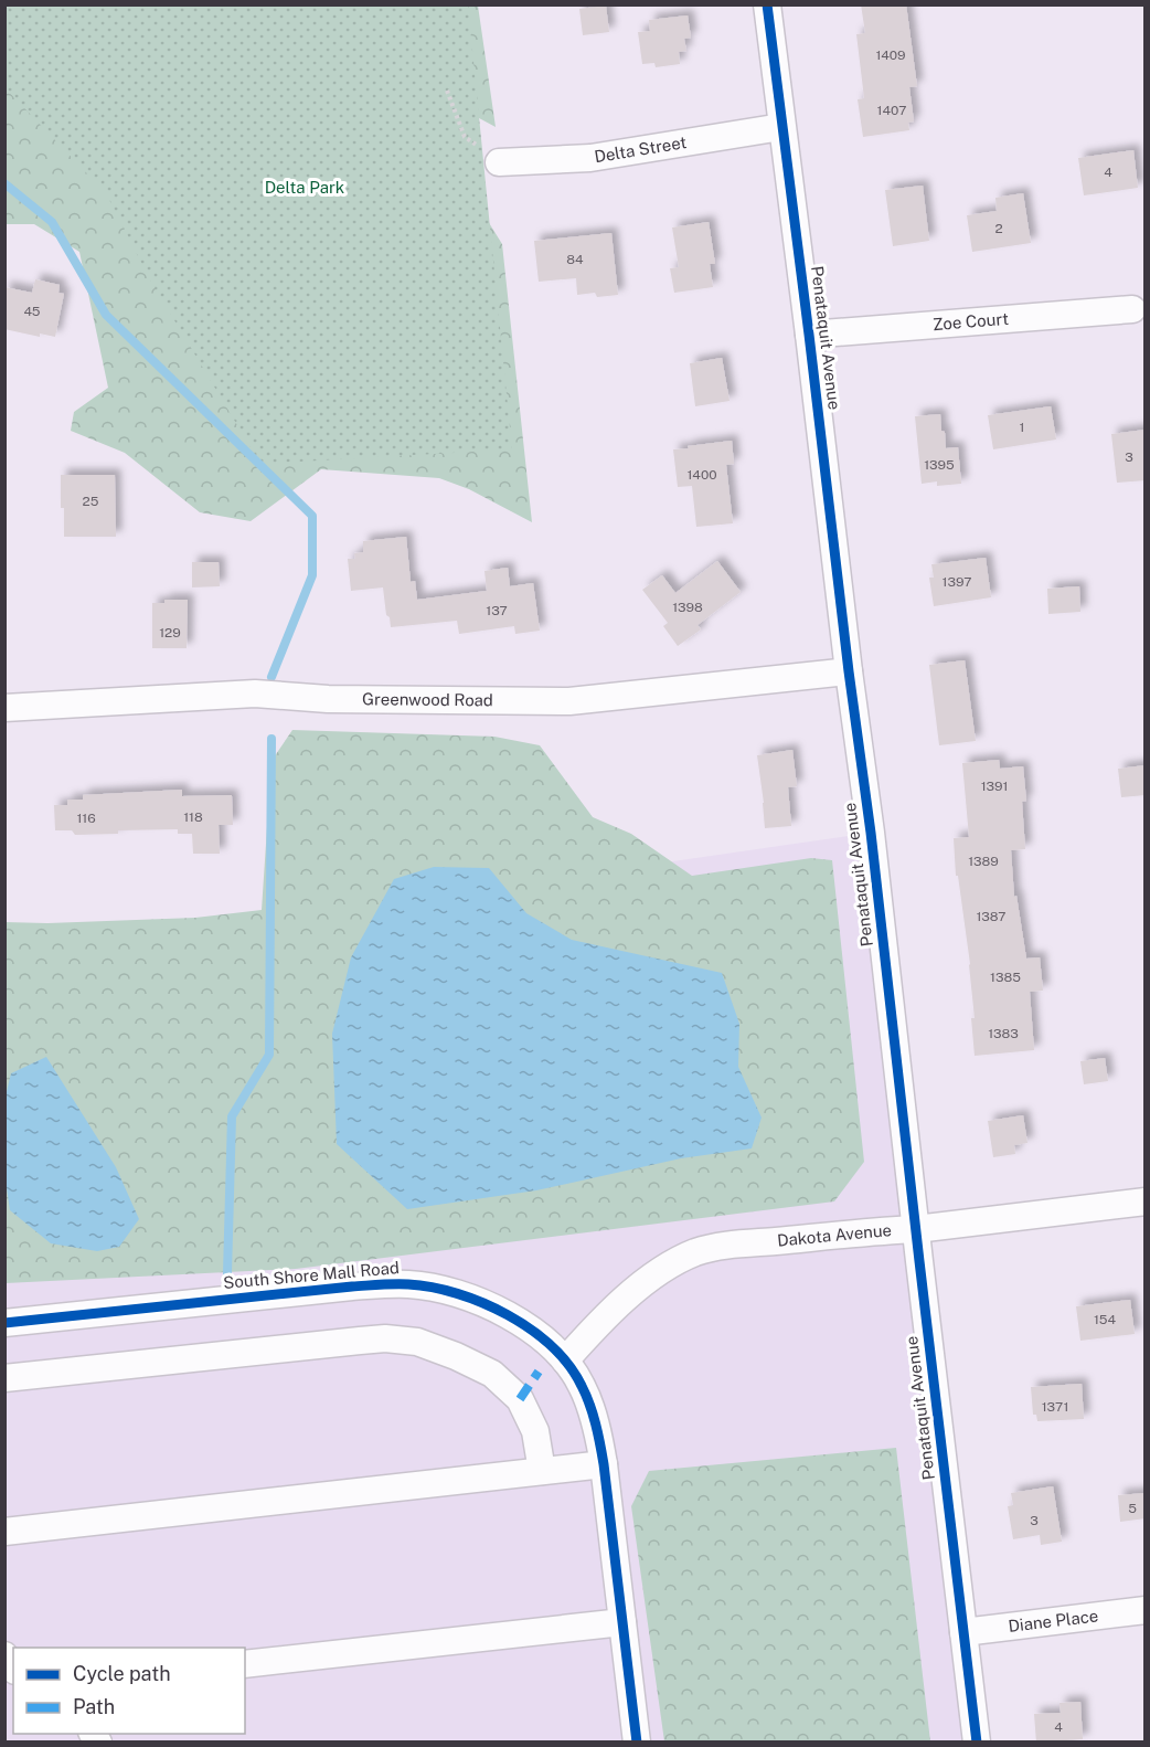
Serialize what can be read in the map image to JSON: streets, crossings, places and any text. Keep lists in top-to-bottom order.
{
  "streets": {
    "street": [
      "Delta Street",
      "Zoe Court",
      "Penataquit Avenue",
      "Greenwood Road",
      "Dakota Avenue",
      "South Shore Mall Road",
      "Diane Place"
    ]
  },
  "crossings": [
    ["Delta Street", "Penataquit Avenue"],
    ["Zoe Court", "Penataquit Avenue"],
    ["Penataquit Avenue", "Greenwood Road"],
    ["Penataquit Avenue", "Dakota Avenue"],
    ["Penataquit Avenue", "Diane Place"],
    ["Dakota Avenue", "South Shore Mall Road"]
  ],
  "parks": ["Delta Park"],
  "house_numbers": [
    "1409",
    "1407",
    "4",
    "2",
    "84",
    "45",
    "1",
    "3",
    "1395",
    "1400",
    "25",
    "1397",
    "1398",
    "137",
    "129",
    "1391",
    "118",
    "116",
    "1389",
    "1387",
    "1385",
    "1383",
    "154",
    "1371",
    "5",
    "3",
    "4"
  ],
  "legend": ["Cycle path", "Path"]
}
